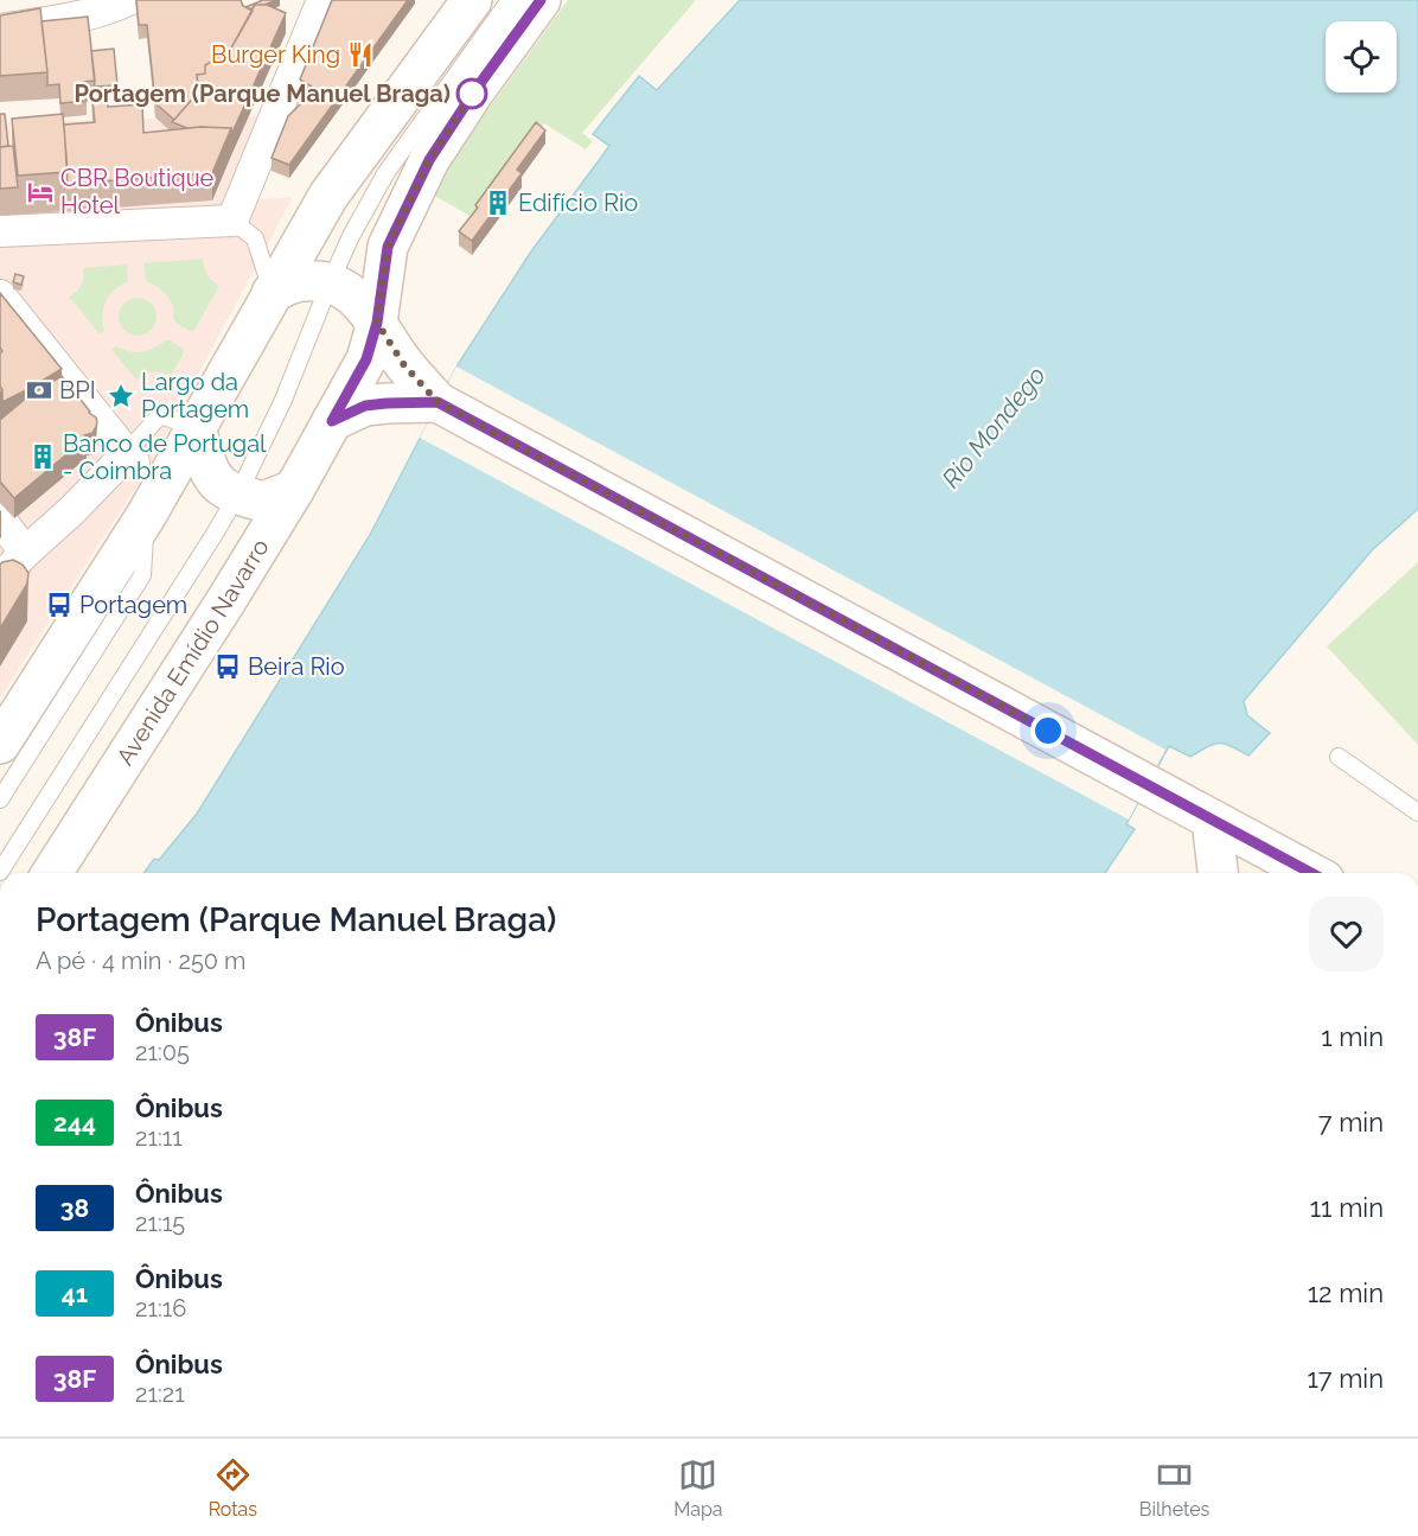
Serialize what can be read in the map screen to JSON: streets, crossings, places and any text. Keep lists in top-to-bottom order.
{
  "streets": {
    "main road": ["Avenida Emídio Navarro"]
  },
  "water": ["Rio Mondego"],
  "places": {
    "restaurant": ["Burger King"],
    "other": ["Portagem (Parque Manuel Braga)"],
    "hotel": ["CBR Boutique Hotel"],
    "building": ["Edifício Rio", "Banco de Portugal - Coimbra"],
    "bank": ["BPI"],
    "place": ["Largo da Portagem"],
    "bus stop": ["Portagem", "Beira Rio"]
  },
  "lines": ["bus line 38F"],
  "page": {
    "heading": ["Portagem (Parque Manuel Braga)", "A pé · 4 min · 250 m"],
    "list": [
      {
        "mark": "38F",
        "name": "Ônibus",
        "note": "21:05",
        "value": "1 min"
      },
      {
        "mark": "244",
        "name": "Ônibus",
        "note": "21:11",
        "value": "7 min"
      },
      {
        "mark": "38",
        "name": "Ônibus",
        "note": "21:15",
        "value": "11 min"
      },
      {
        "mark": "41",
        "name": "Ônibus",
        "note": "21:16",
        "value": "12 min"
      },
      {
        "mark": "38F",
        "name": "Ônibus",
        "note": "21:21",
        "value": "17 min"
      }
    ],
    "tabs": ["Rotas", "Mapa", "Bilhetes"]
  }
}
